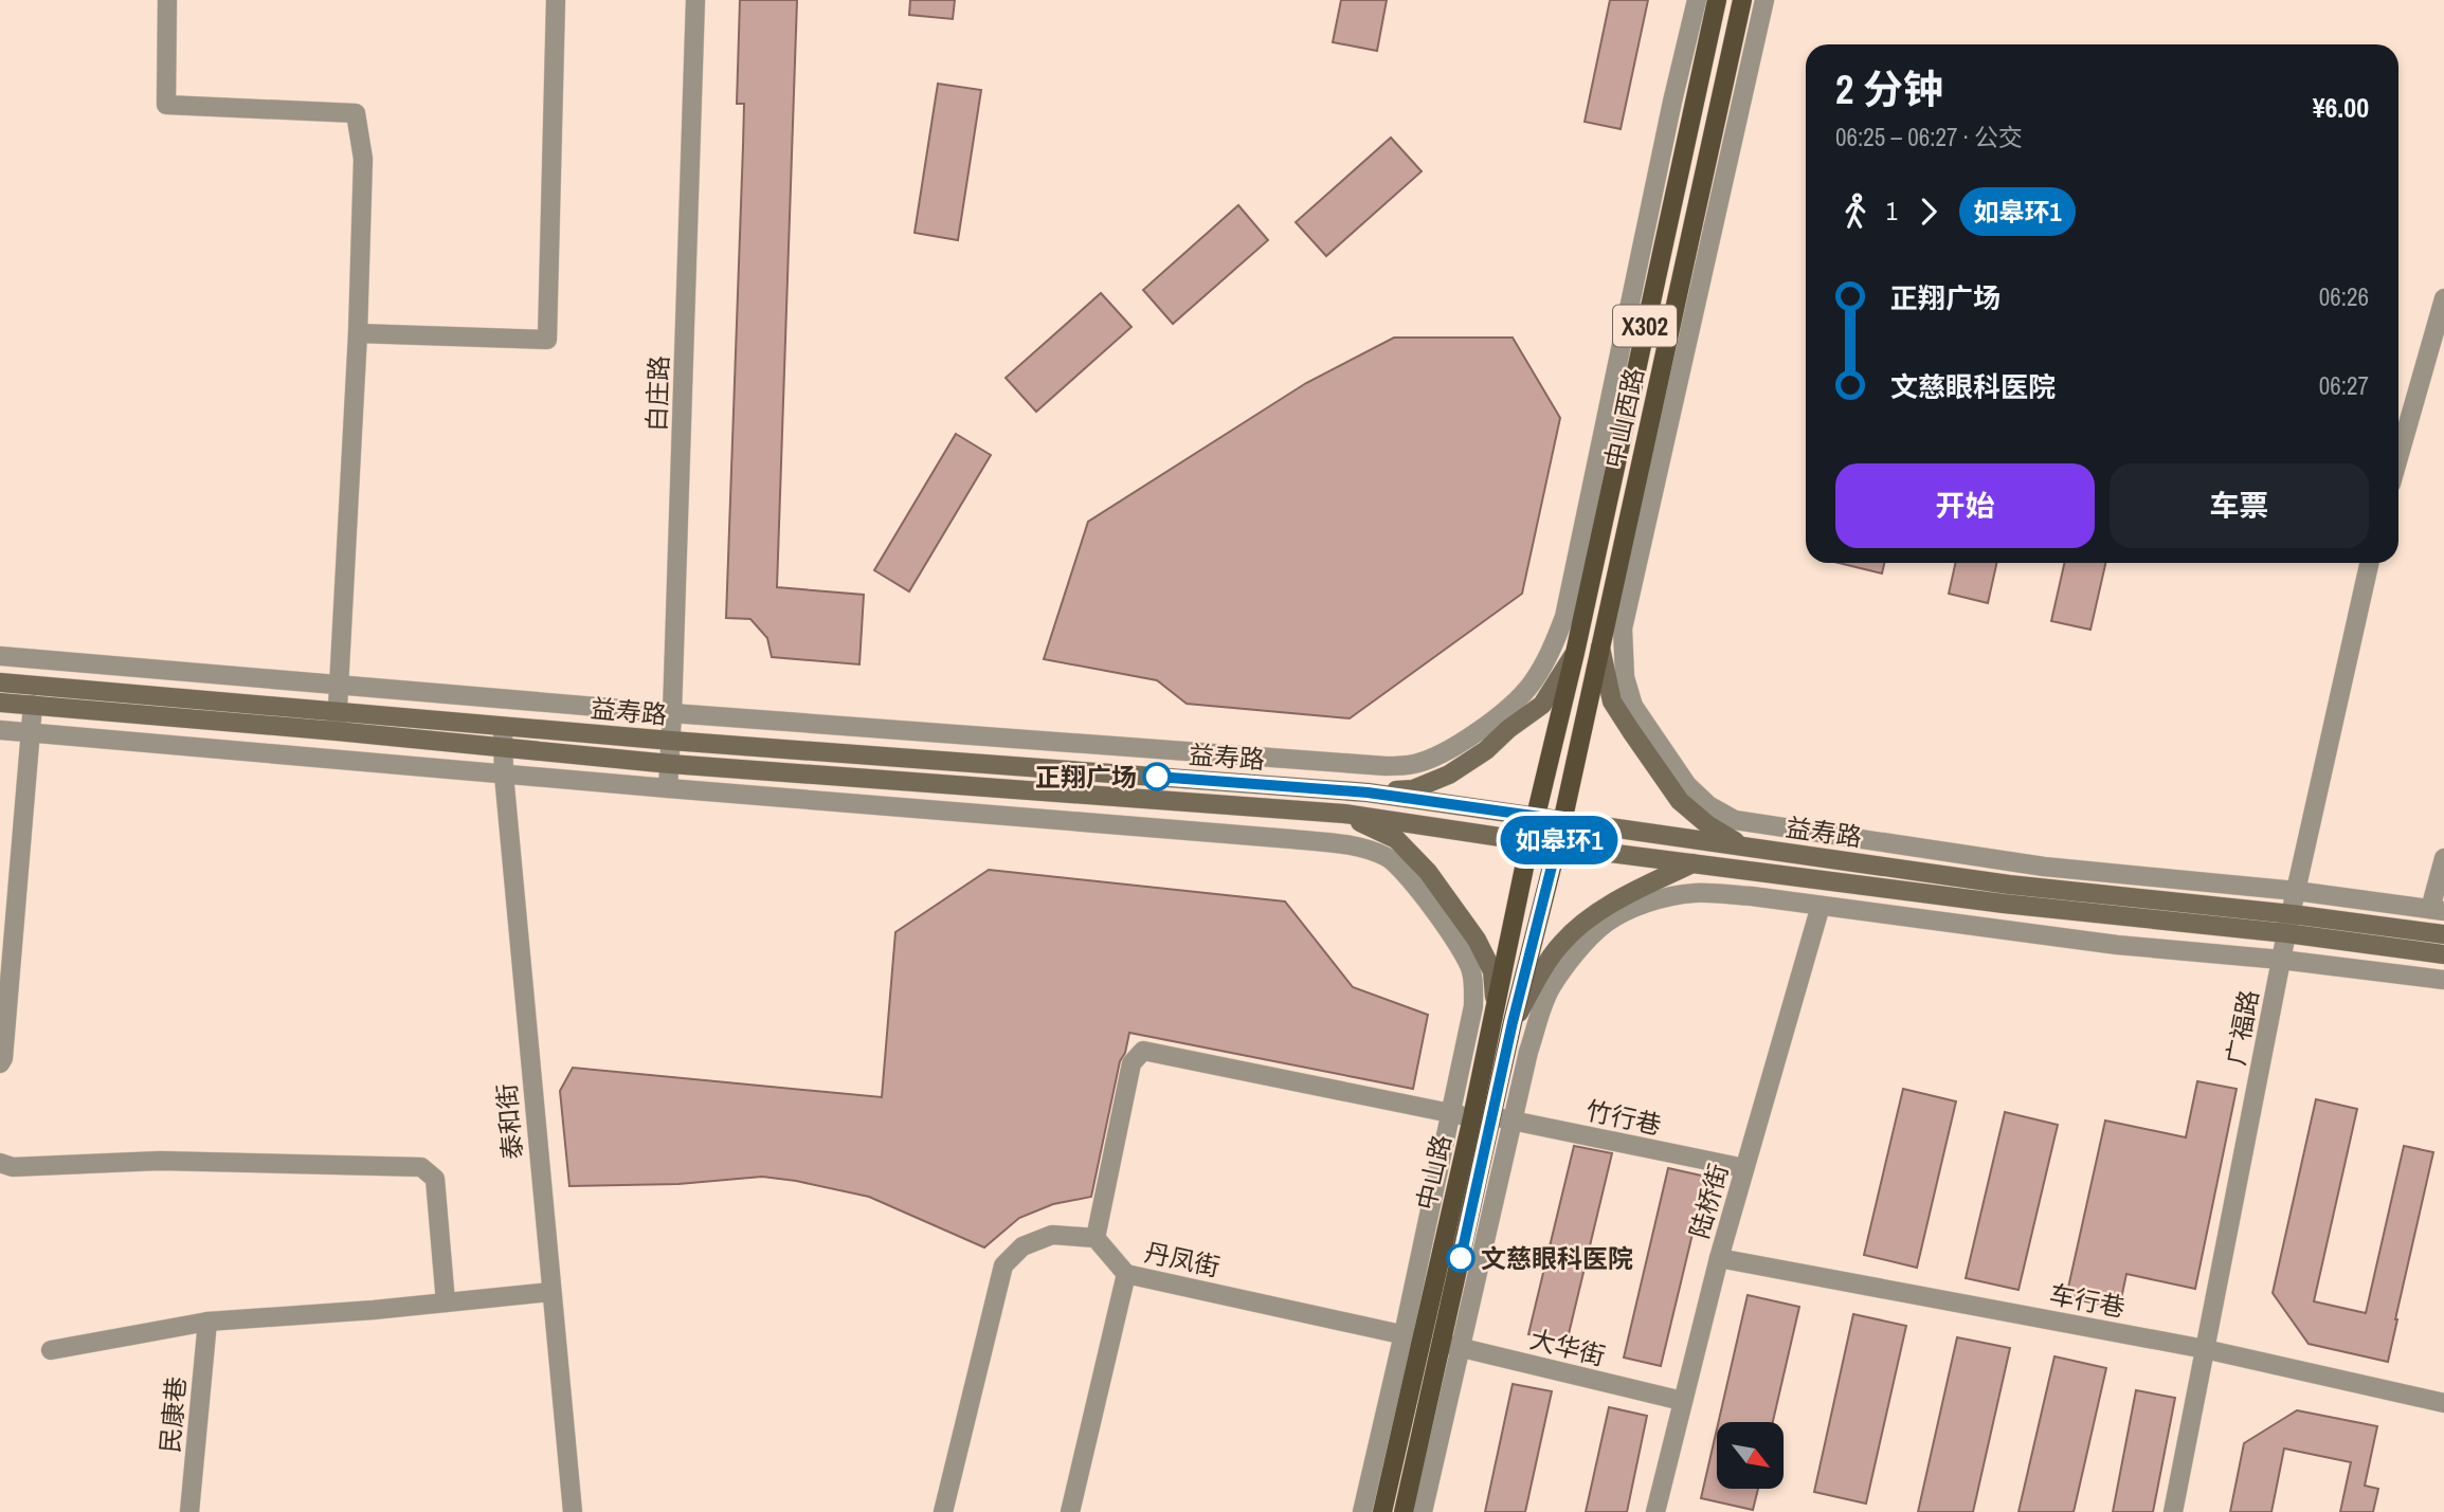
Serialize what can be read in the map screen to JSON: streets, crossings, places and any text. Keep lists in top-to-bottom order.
{
  "streets": {
    "main road": [
      "X302",
      "中山西路",
      "益寿路",
      "中山路"
    ],
    "street": [
      "白庄路",
      "广福路",
      "竹行巷",
      "泰和街",
      "陆桥街",
      "丹凤街",
      "车行巷",
      "大华街",
      "民康巷"
    ]
  },
  "crossings": [
    ["白庄路", "益寿路"],
    ["中山西路", "益寿路"],
    ["中山西路", "中山路"],
    ["益寿路", "广福路"],
    ["益寿路", "泰和街"],
    ["益寿路", "中山路"],
    ["广福路", "车行巷"],
    ["竹行巷", "中山路"],
    ["竹行巷", "陆桥街"],
    ["中山路", "丹凤街"],
    ["中山路", "大华街"],
    ["陆桥街", "车行巷"],
    ["陆桥街", "大华街"]
  ],
  "places": ["正翔广场", "文慈眼科医院"],
  "lines": ["bus line 如皋环1"],
  "north": "bottom right",
  "page": {
    "on_map": "如皋环1",
    "heading": ["2 分钟", "06:25 – 06:27 · 公交", "¥6.00"],
    "legs": ["1", "如皋环1"],
    "list": [
      {
        "name": "正翔广场",
        "value": "06:26"
      },
      {
        "name": "文慈眼科医院",
        "value": "06:27"
      }
    ],
    "buttons": ["开始", "车票"]
  }
}
